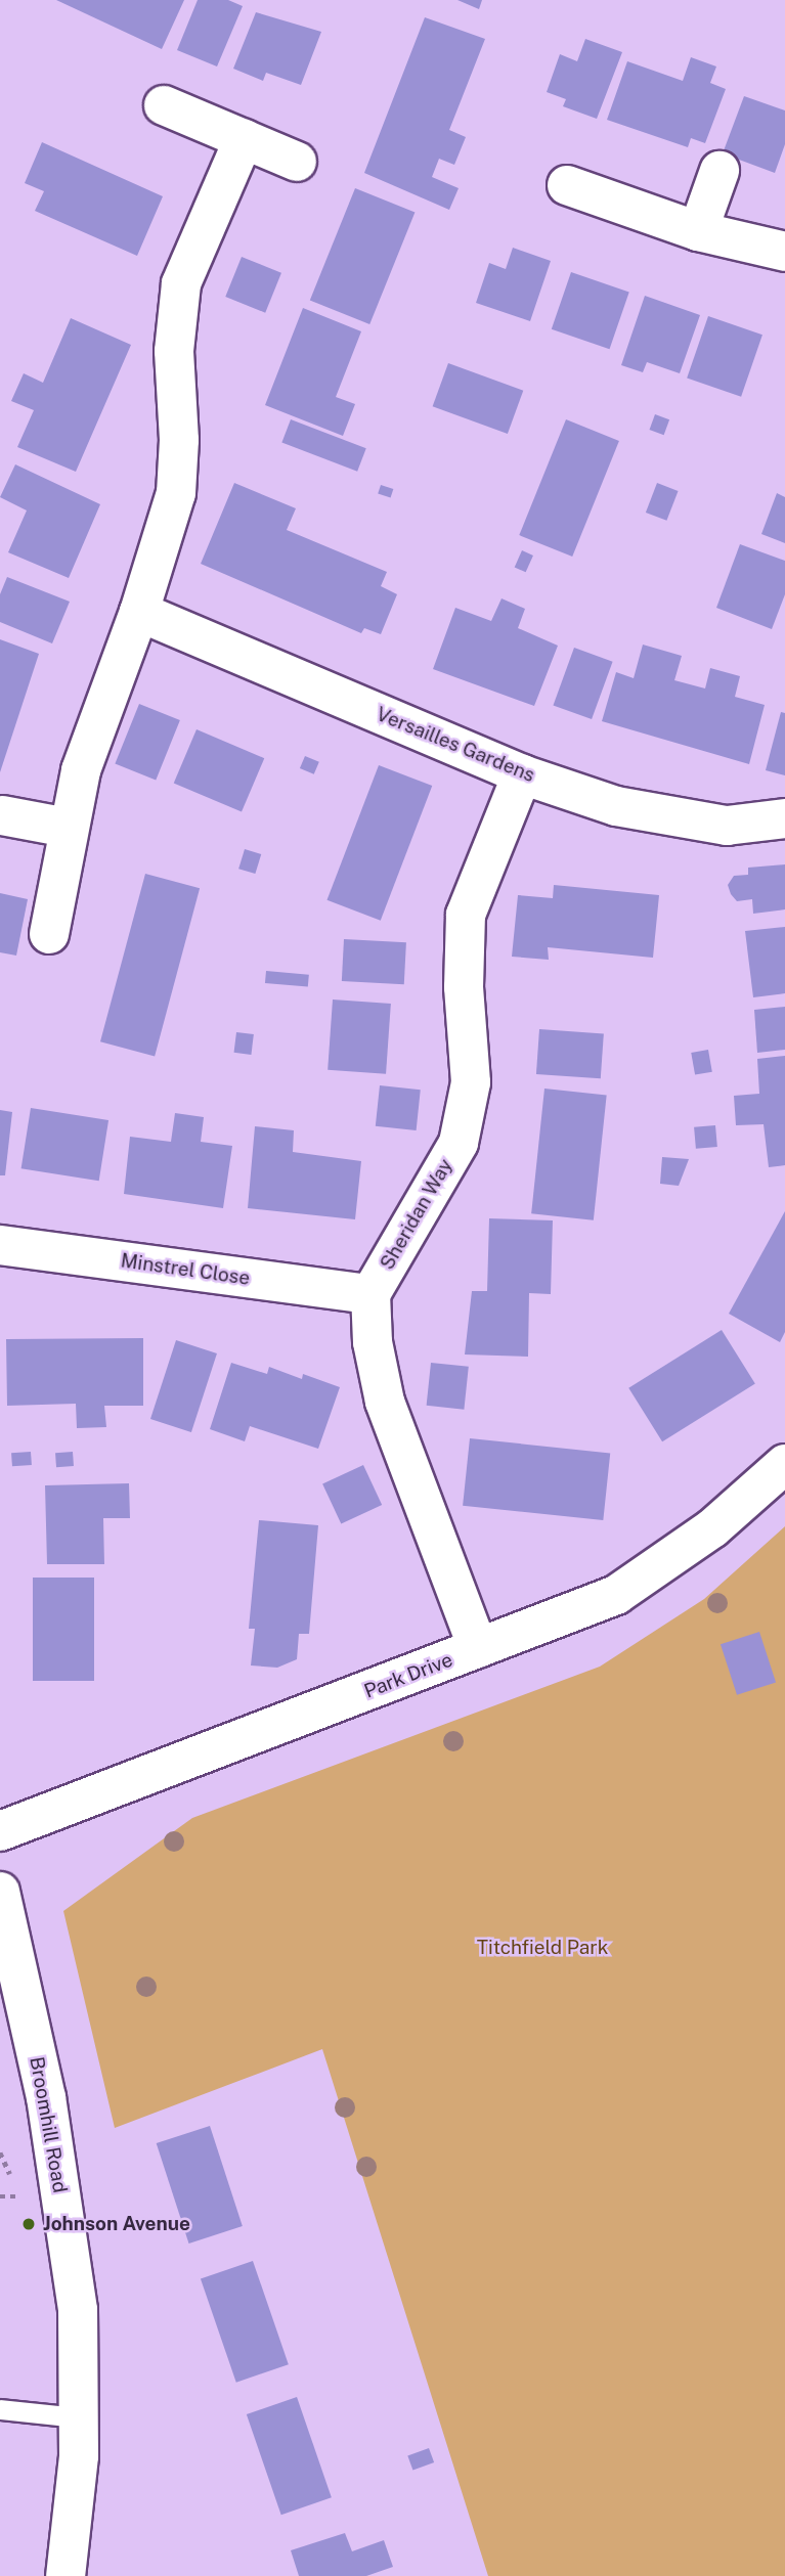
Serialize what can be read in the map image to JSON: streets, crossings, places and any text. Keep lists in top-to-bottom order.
{
  "streets": {
    "street": [
      "Versailles Gardens",
      "Sheridan Way",
      "Minstrel Close",
      "Park Drive",
      "Broomhill Road"
    ]
  },
  "crossings": [
    ["Versailles Gardens", "Sheridan Way"],
    ["Sheridan Way", "Minstrel Close"]
  ],
  "parks": ["Titchfield Park"],
  "places": ["Johnson Avenue"]
}
